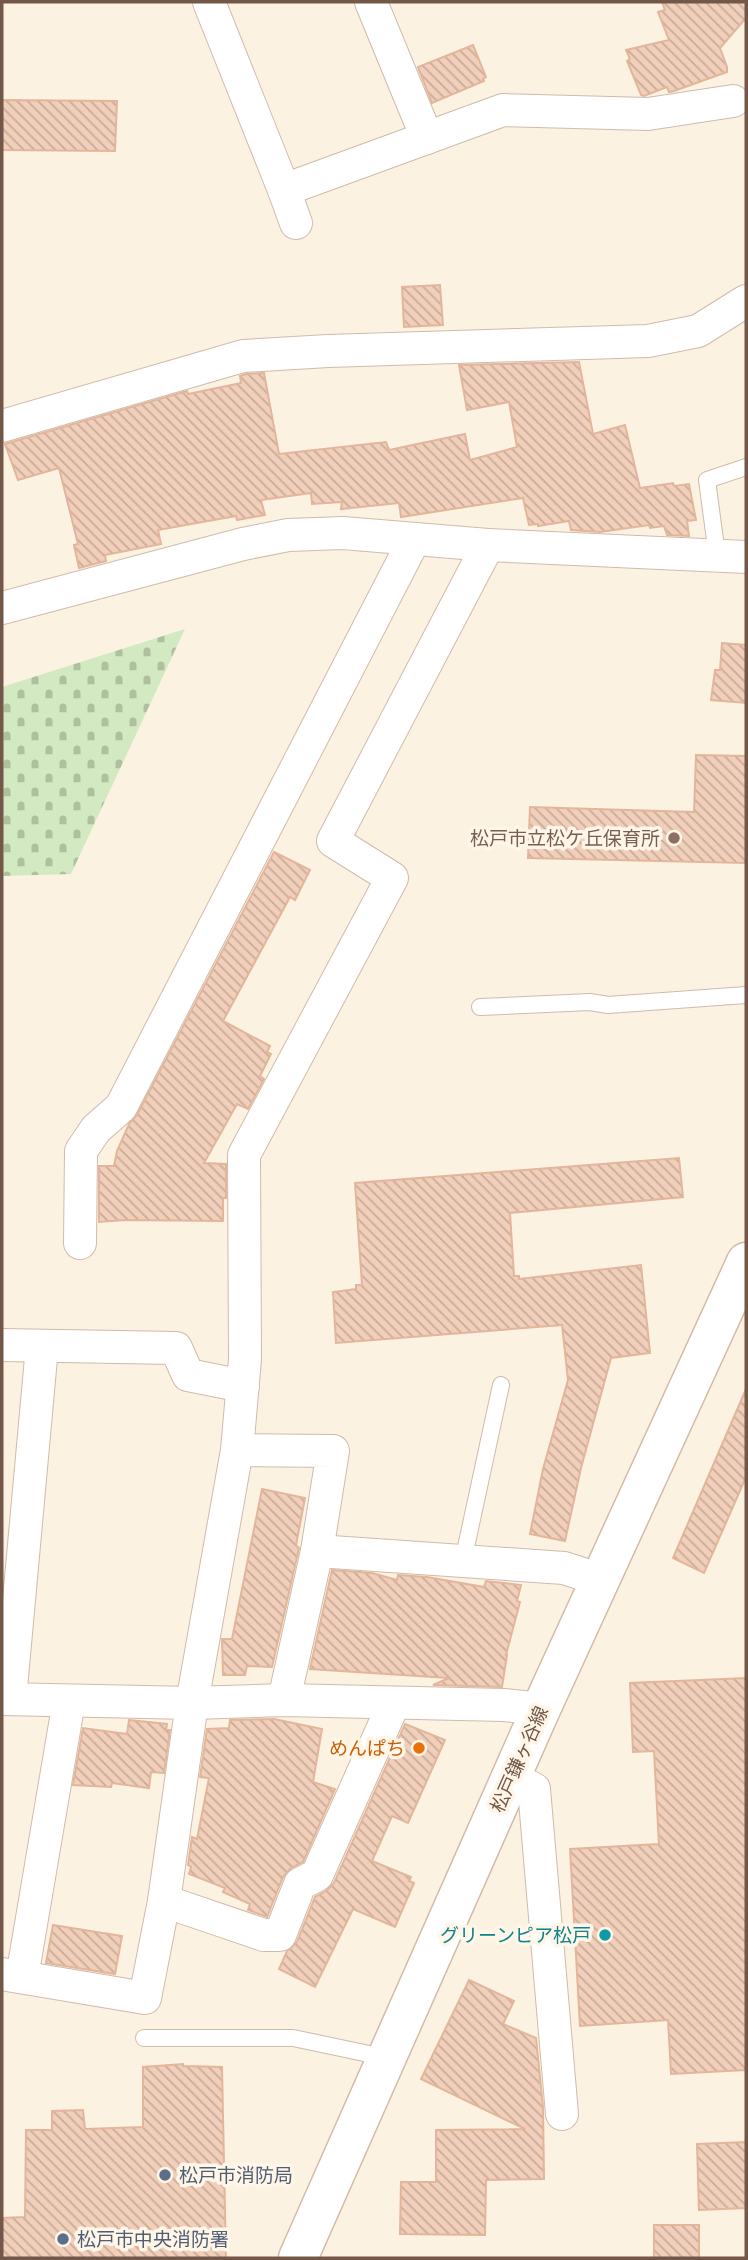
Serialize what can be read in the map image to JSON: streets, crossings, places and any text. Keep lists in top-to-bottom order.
{
  "streets": {
    "main road": ["松戸鎌ヶ谷線"]
  },
  "places": [
    "松戸市立松ケ丘保育所",
    "めんぱち",
    "グリーンピア松戸",
    "松戸市消防局",
    "松戸市中央消防署"
  ]
}
